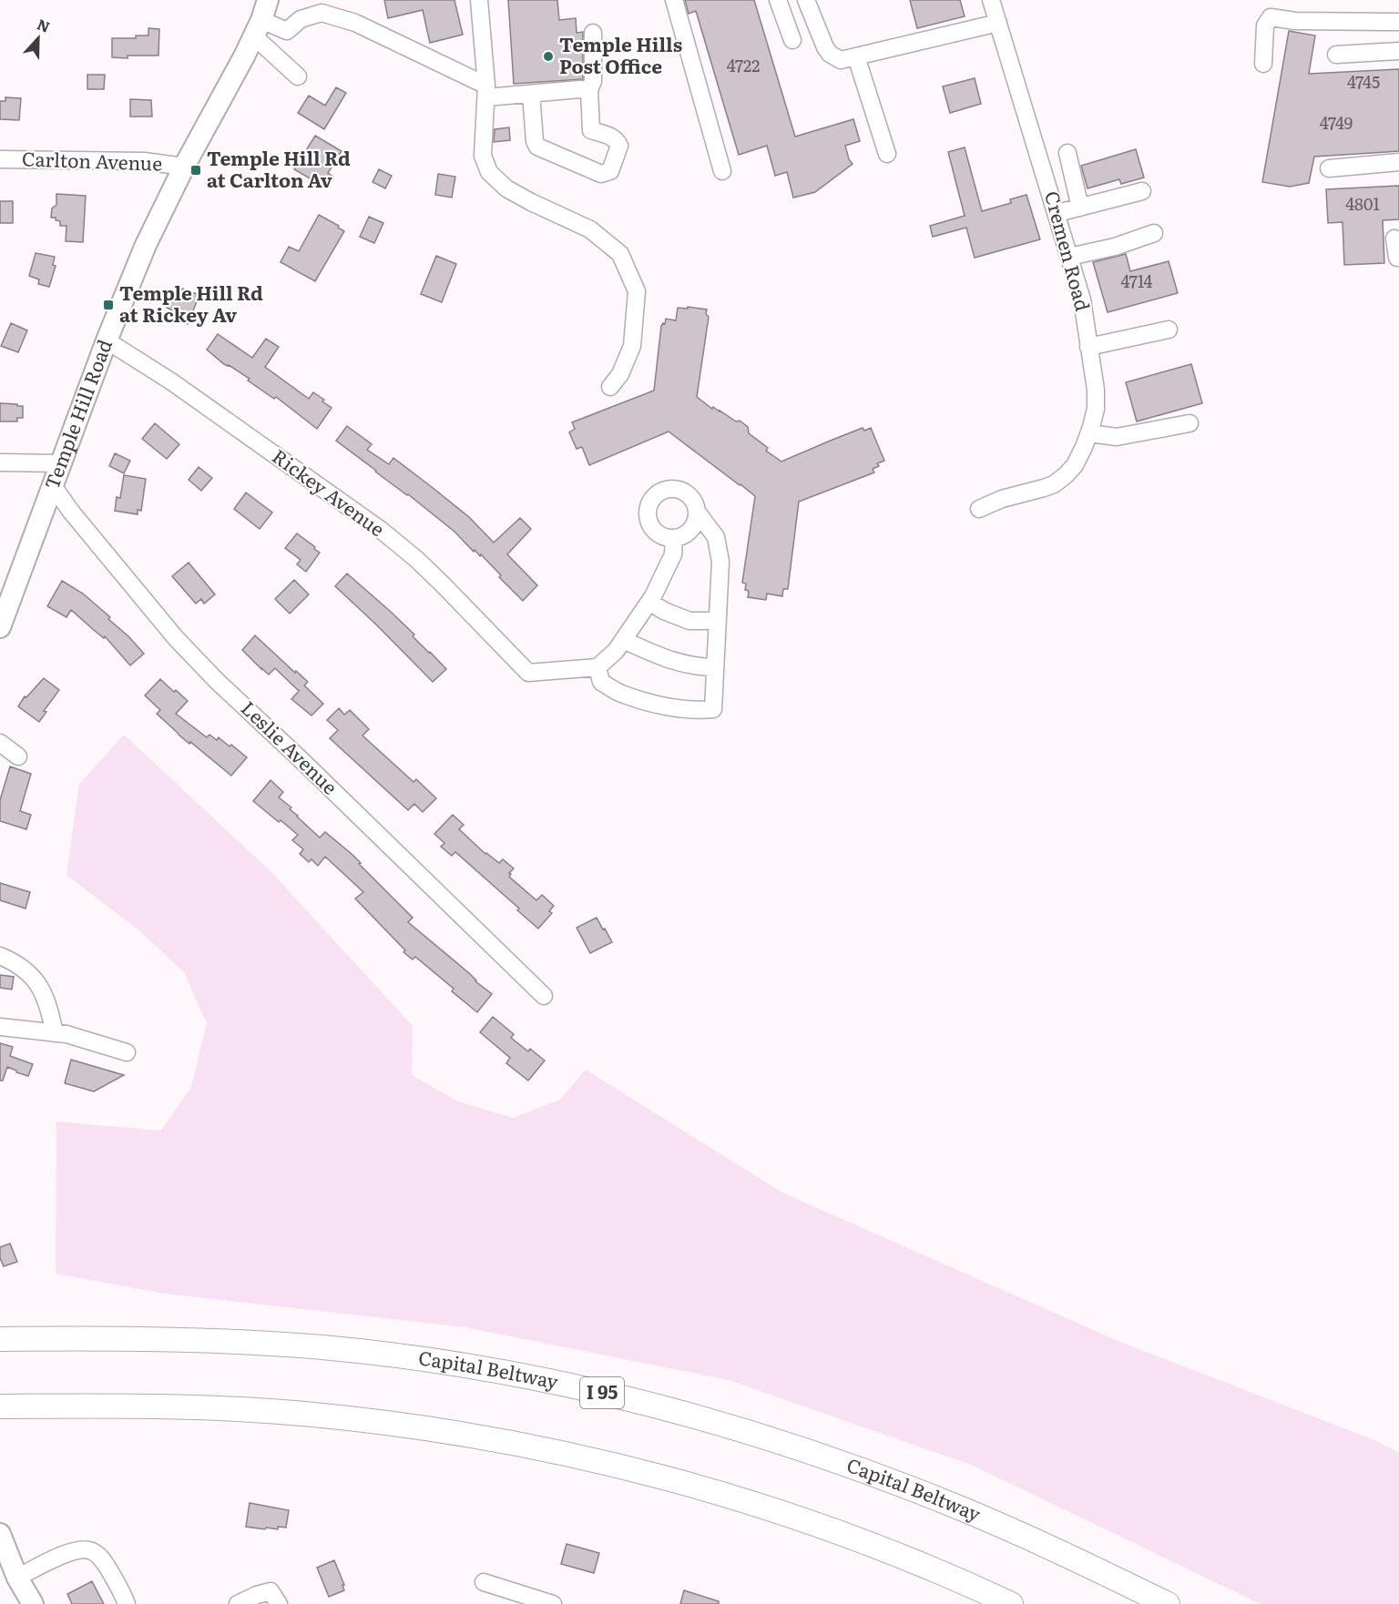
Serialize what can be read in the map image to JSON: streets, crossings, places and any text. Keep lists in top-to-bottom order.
{
  "streets": {
    "highway": ["Capital Beltway", "I 95"],
    "main road": ["Temple Hill Road"],
    "street": [
      "Carlton Avenue",
      "Cremen Road",
      "Rickey Avenue",
      "Leslie Avenue"
    ]
  },
  "crossings": [
    ["Carlton Avenue", "Temple Hill Road"],
    ["Temple Hill Road", "Rickey Avenue"],
    ["Temple Hill Road", "Leslie Avenue"]
  ],
  "places": {
    "other": ["Temple Hills Post Office"],
    "transit": ["Temple Hill Rd at Carlton Av", "Temple Hill Rd at Rickey Av"]
  },
  "house_numbers": [
    "4722",
    "4745",
    "4749",
    "4801",
    "4714"
  ],
  "north": "top"
}
